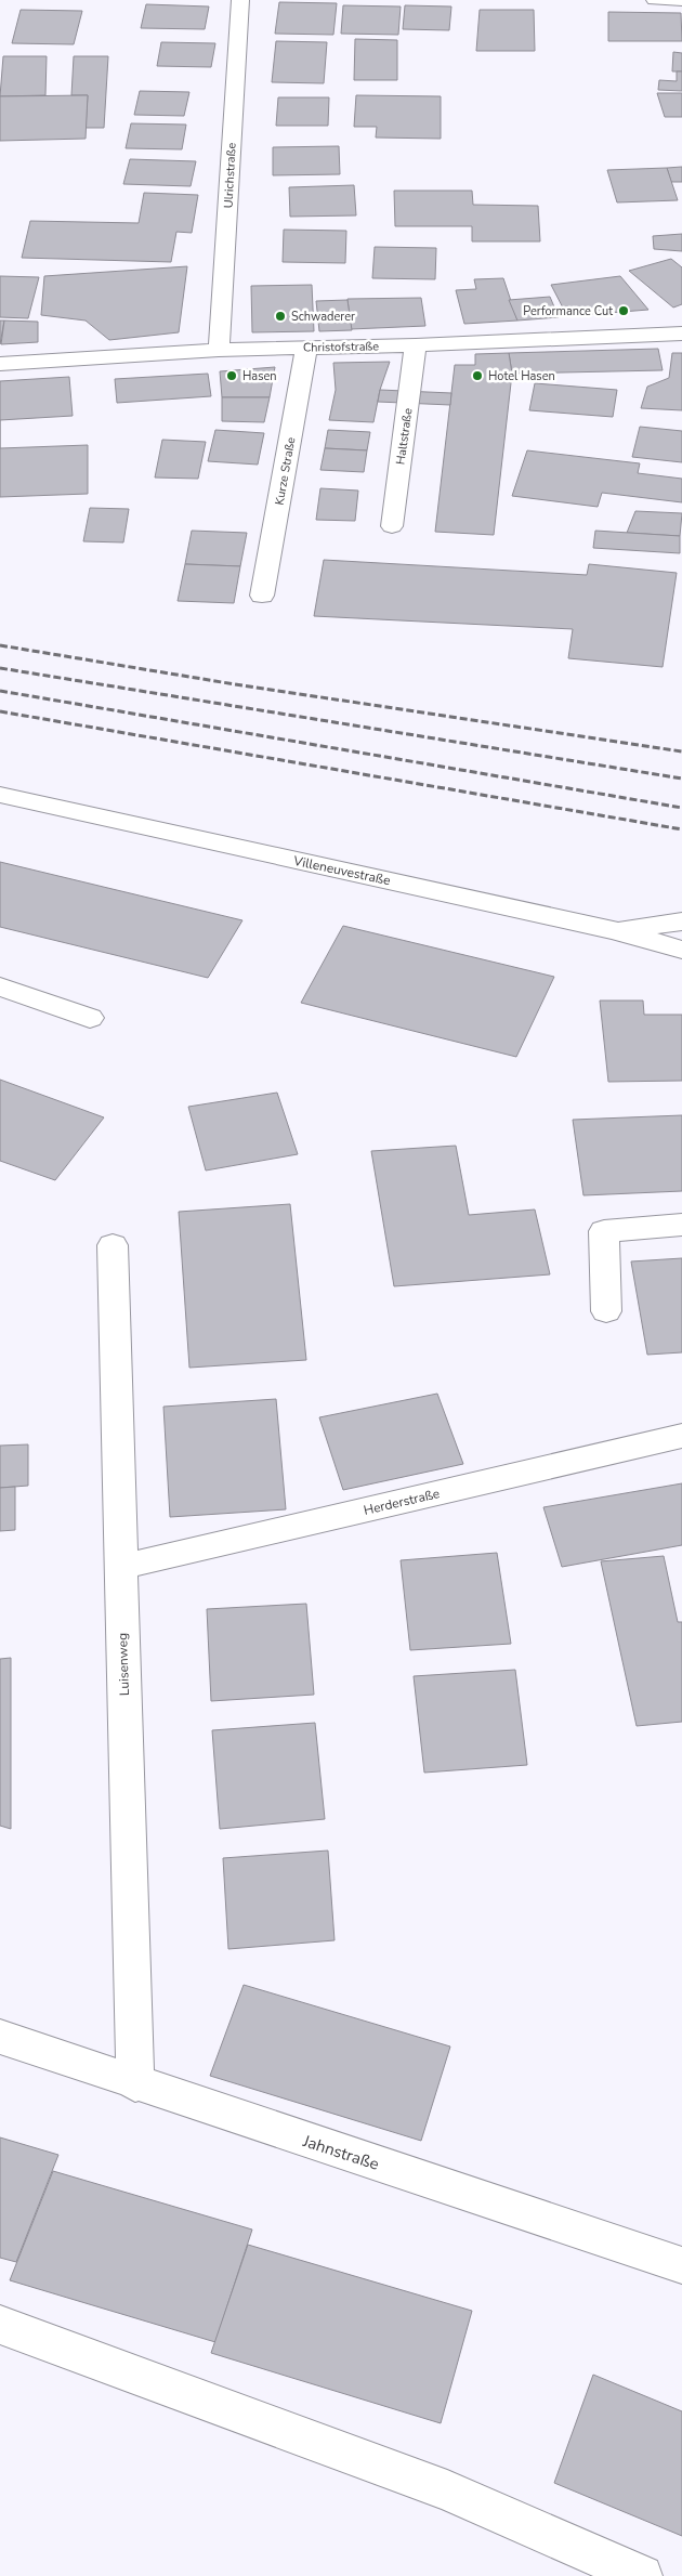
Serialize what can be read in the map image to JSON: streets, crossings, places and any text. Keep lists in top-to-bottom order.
{
  "streets": {
    "street": [
      "Ulrichstraße",
      "Christofstraße",
      "Haltstraße",
      "Kurze Straße",
      "Villeneuvestraße",
      "Herderstraße",
      "Luisenweg",
      "Jahnstraße"
    ]
  },
  "crossings": [
    ["Ulrichstraße", "Christofstraße"],
    ["Christofstraße", "Haltstraße"],
    ["Christofstraße", "Kurze Straße"],
    ["Herderstraße", "Luisenweg"],
    ["Luisenweg", "Jahnstraße"]
  ],
  "places": [
    "Performance Cut",
    "Schwaderer",
    "Hasen",
    "Hotel Hasen"
  ]
}
